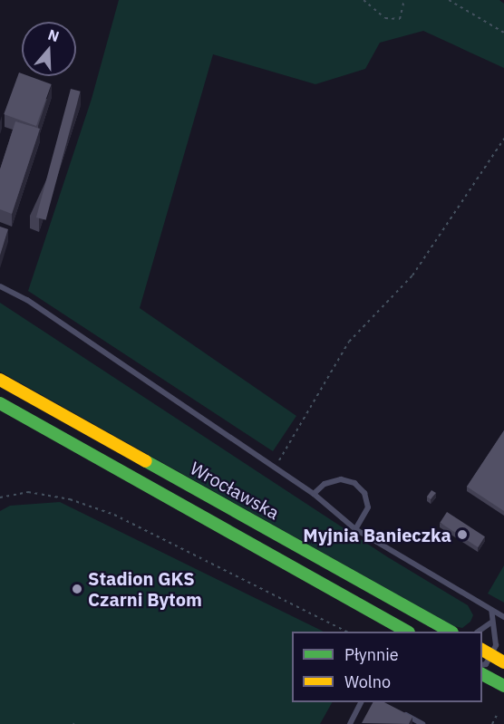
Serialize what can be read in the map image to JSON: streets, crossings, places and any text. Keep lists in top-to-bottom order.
{
  "streets": {
    "main road": ["Wrocławska"]
  },
  "places": ["Myjnia Banieczka", "Stadion GKS Czarni Bytom"],
  "legend": ["Płynnie", "Wolno"],
  "north": "top"
}
